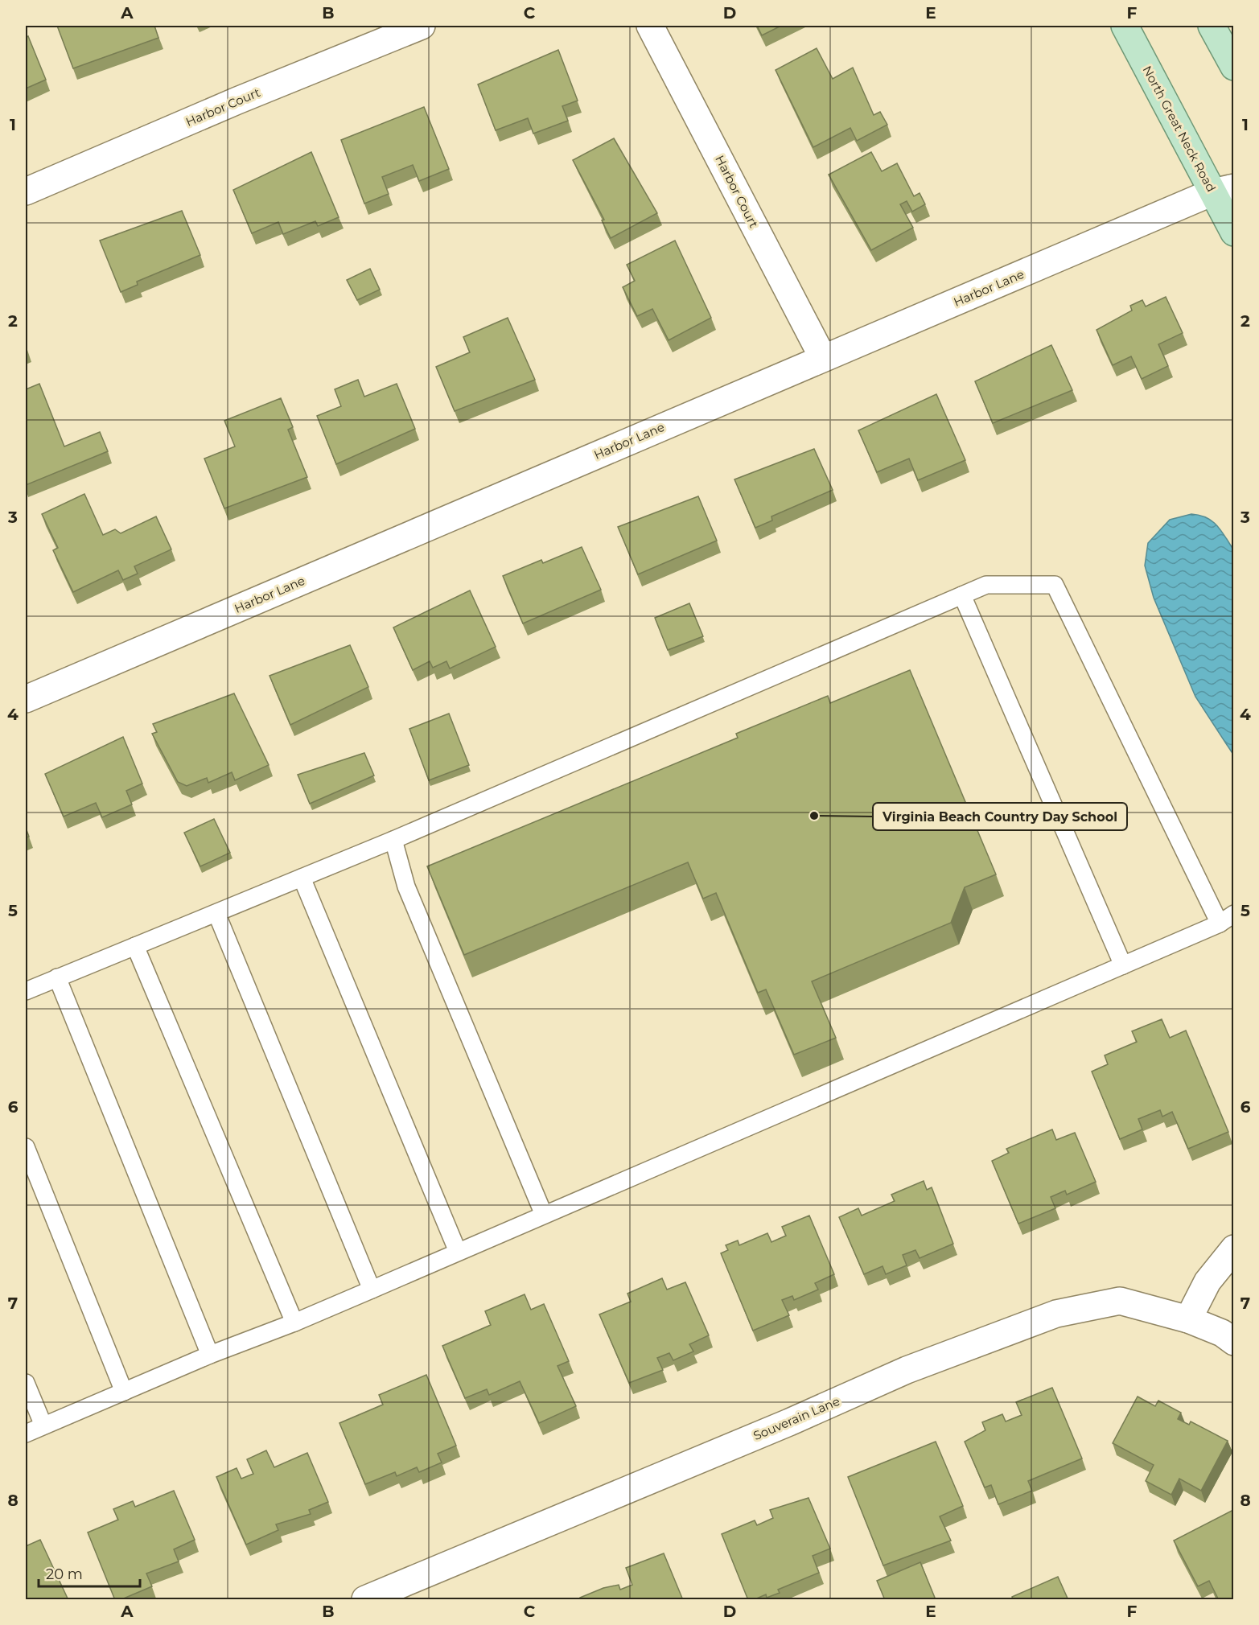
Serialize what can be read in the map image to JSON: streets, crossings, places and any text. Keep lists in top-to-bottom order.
{
  "streets": {
    "main road": ["North Great Neck Road"],
    "street": ["Harbor Court", "Harbor Lane", "Souverain Lane"]
  },
  "crossings": [
    ["Harbor Court", "Harbor Lane"],
    ["North Great Neck Road", "Harbor Lane"]
  ],
  "places": ["Virginia Beach Country Day School"],
  "scale_bar": "20 m",
  "grid": {
    "columns": [
      "A",
      "B",
      "C",
      "D",
      "E",
      "F"
    ],
    "rows": [
      "1",
      "2",
      "3",
      "4",
      "5",
      "6",
      "7",
      "8"
    ]
  }
}
